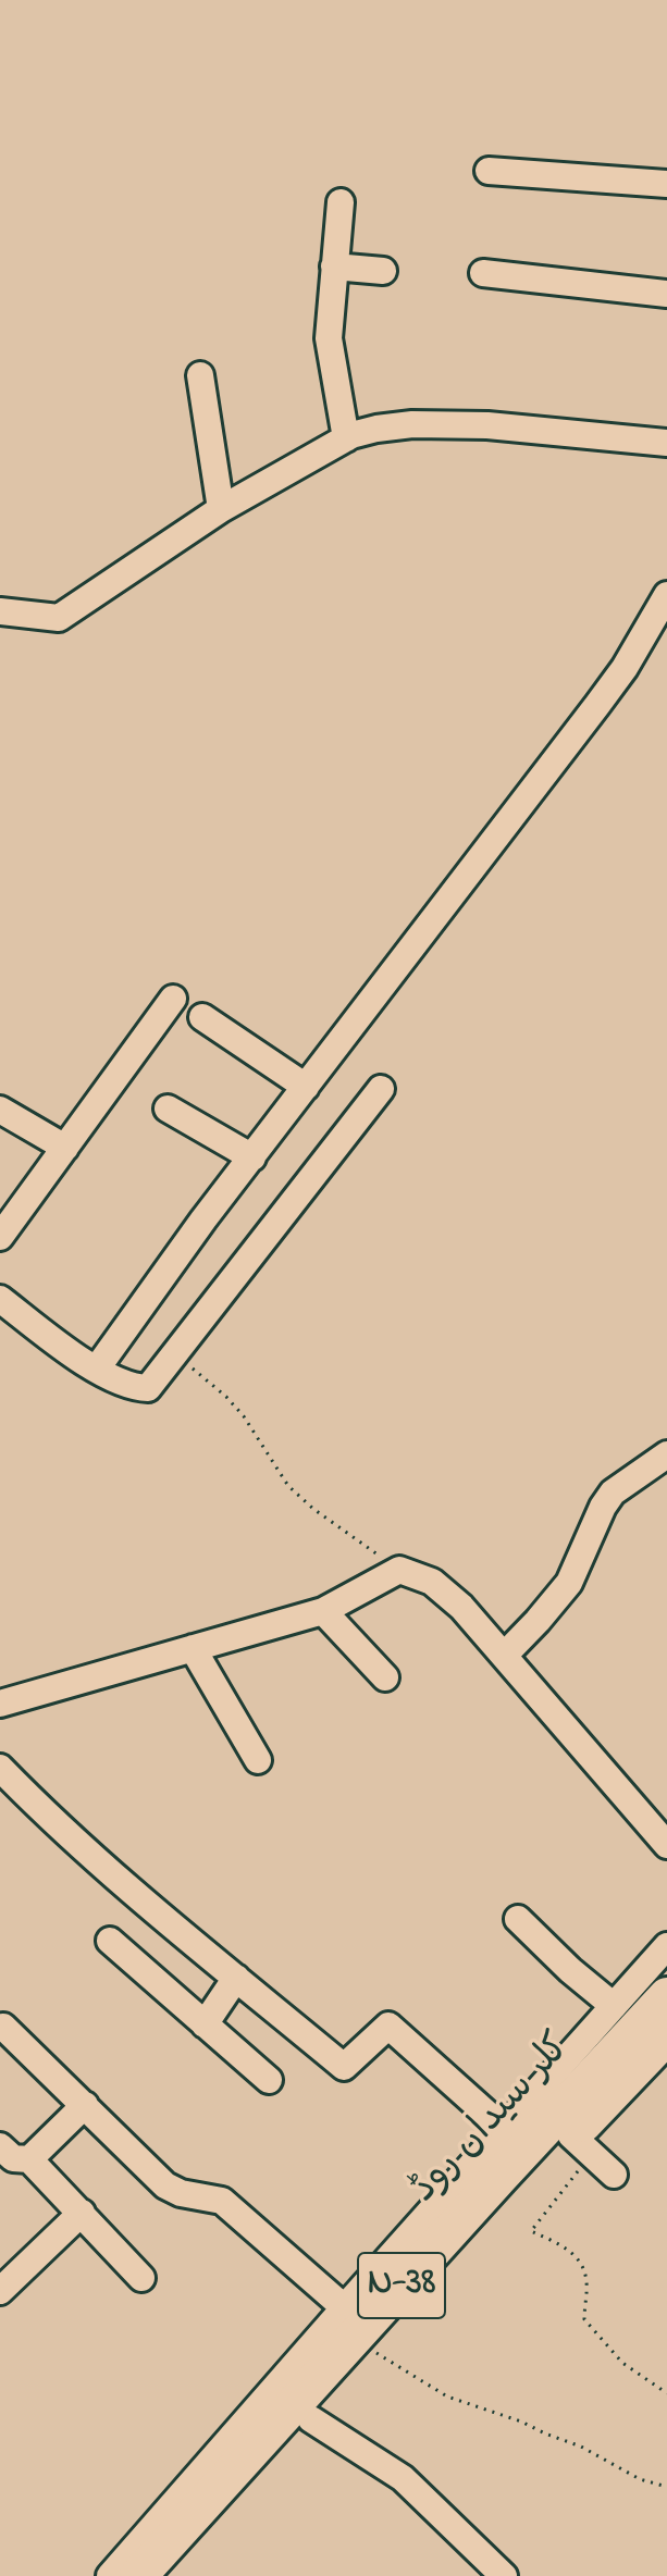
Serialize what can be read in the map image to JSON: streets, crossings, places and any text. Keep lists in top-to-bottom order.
{
  "streets": {
    "highway": ["کلر سیداں روڈ", "N-38"]
  }
}
